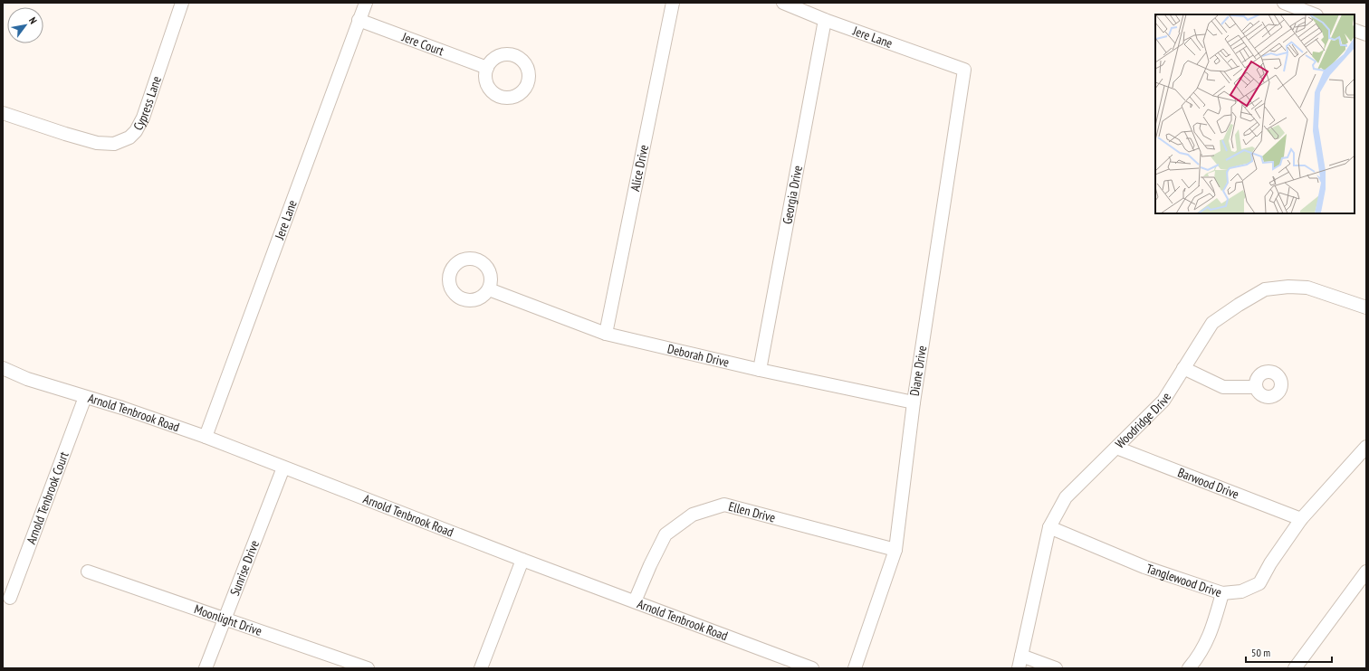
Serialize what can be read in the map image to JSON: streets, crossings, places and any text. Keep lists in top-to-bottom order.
{
  "streets": {
    "street": [
      "Jere Lane",
      "Jere Court",
      "Cypress Lane",
      "Alice Drive",
      "Georgia Drive",
      "Deborah Drive",
      "Diane Drive",
      "Arnold Tenbrook Road",
      "Woodridge Drive",
      "Barwood Drive",
      "Arnold Tenbrook Court",
      "Ellen Drive",
      "Sunrise Drive",
      "Tanglewood Drive",
      "Moonlight Drive"
    ]
  },
  "crossings": [
    ["Jere Lane", "Jere Court"],
    ["Jere Lane", "Georgia Drive"],
    ["Jere Lane", "Diane Drive"],
    ["Jere Lane", "Arnold Tenbrook Road"],
    ["Alice Drive", "Deborah Drive"],
    ["Georgia Drive", "Deborah Drive"],
    ["Deborah Drive", "Diane Drive"],
    ["Diane Drive", "Ellen Drive"],
    ["Arnold Tenbrook Road", "Arnold Tenbrook Court"],
    ["Arnold Tenbrook Road", "Ellen Drive"],
    ["Arnold Tenbrook Road", "Sunrise Drive"],
    ["Woodridge Drive", "Barwood Drive"],
    ["Woodridge Drive", "Tanglewood Drive"],
    ["Barwood Drive", "Tanglewood Drive"],
    ["Sunrise Drive", "Moonlight Drive"]
  ],
  "scale_bar": "50 m",
  "north": "top right"
}
